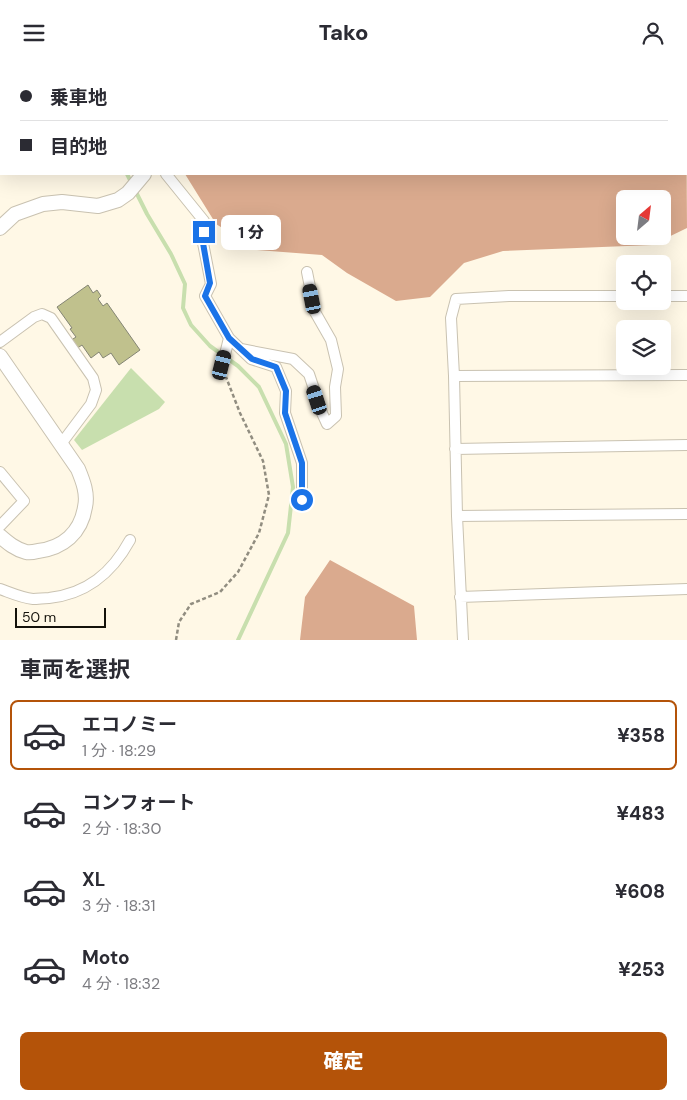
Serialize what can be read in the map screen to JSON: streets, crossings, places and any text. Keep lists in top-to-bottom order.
{
  "scale_bar": "50 m",
  "north": "top right",
  "page": {
    "header": "Tako",
    "banner": ["乗車地", "目的地"],
    "bubble": "1 分",
    "scale": "50 m",
    "heading": "車両を選択",
    "list": [
      {
        "name": "エコノミー",
        "note": "1 分 · 18:29",
        "value": "¥358"
      },
      {
        "name": "コンフォート",
        "note": "2 分 · 18:30",
        "value": "¥483"
      },
      {
        "name": "XL",
        "note": "3 分 · 18:31",
        "value": "¥608"
      },
      {
        "name": "Moto",
        "note": "4 分 · 18:32",
        "value": "¥253"
      }
    ],
    "buttons": "確定"
  }
}
